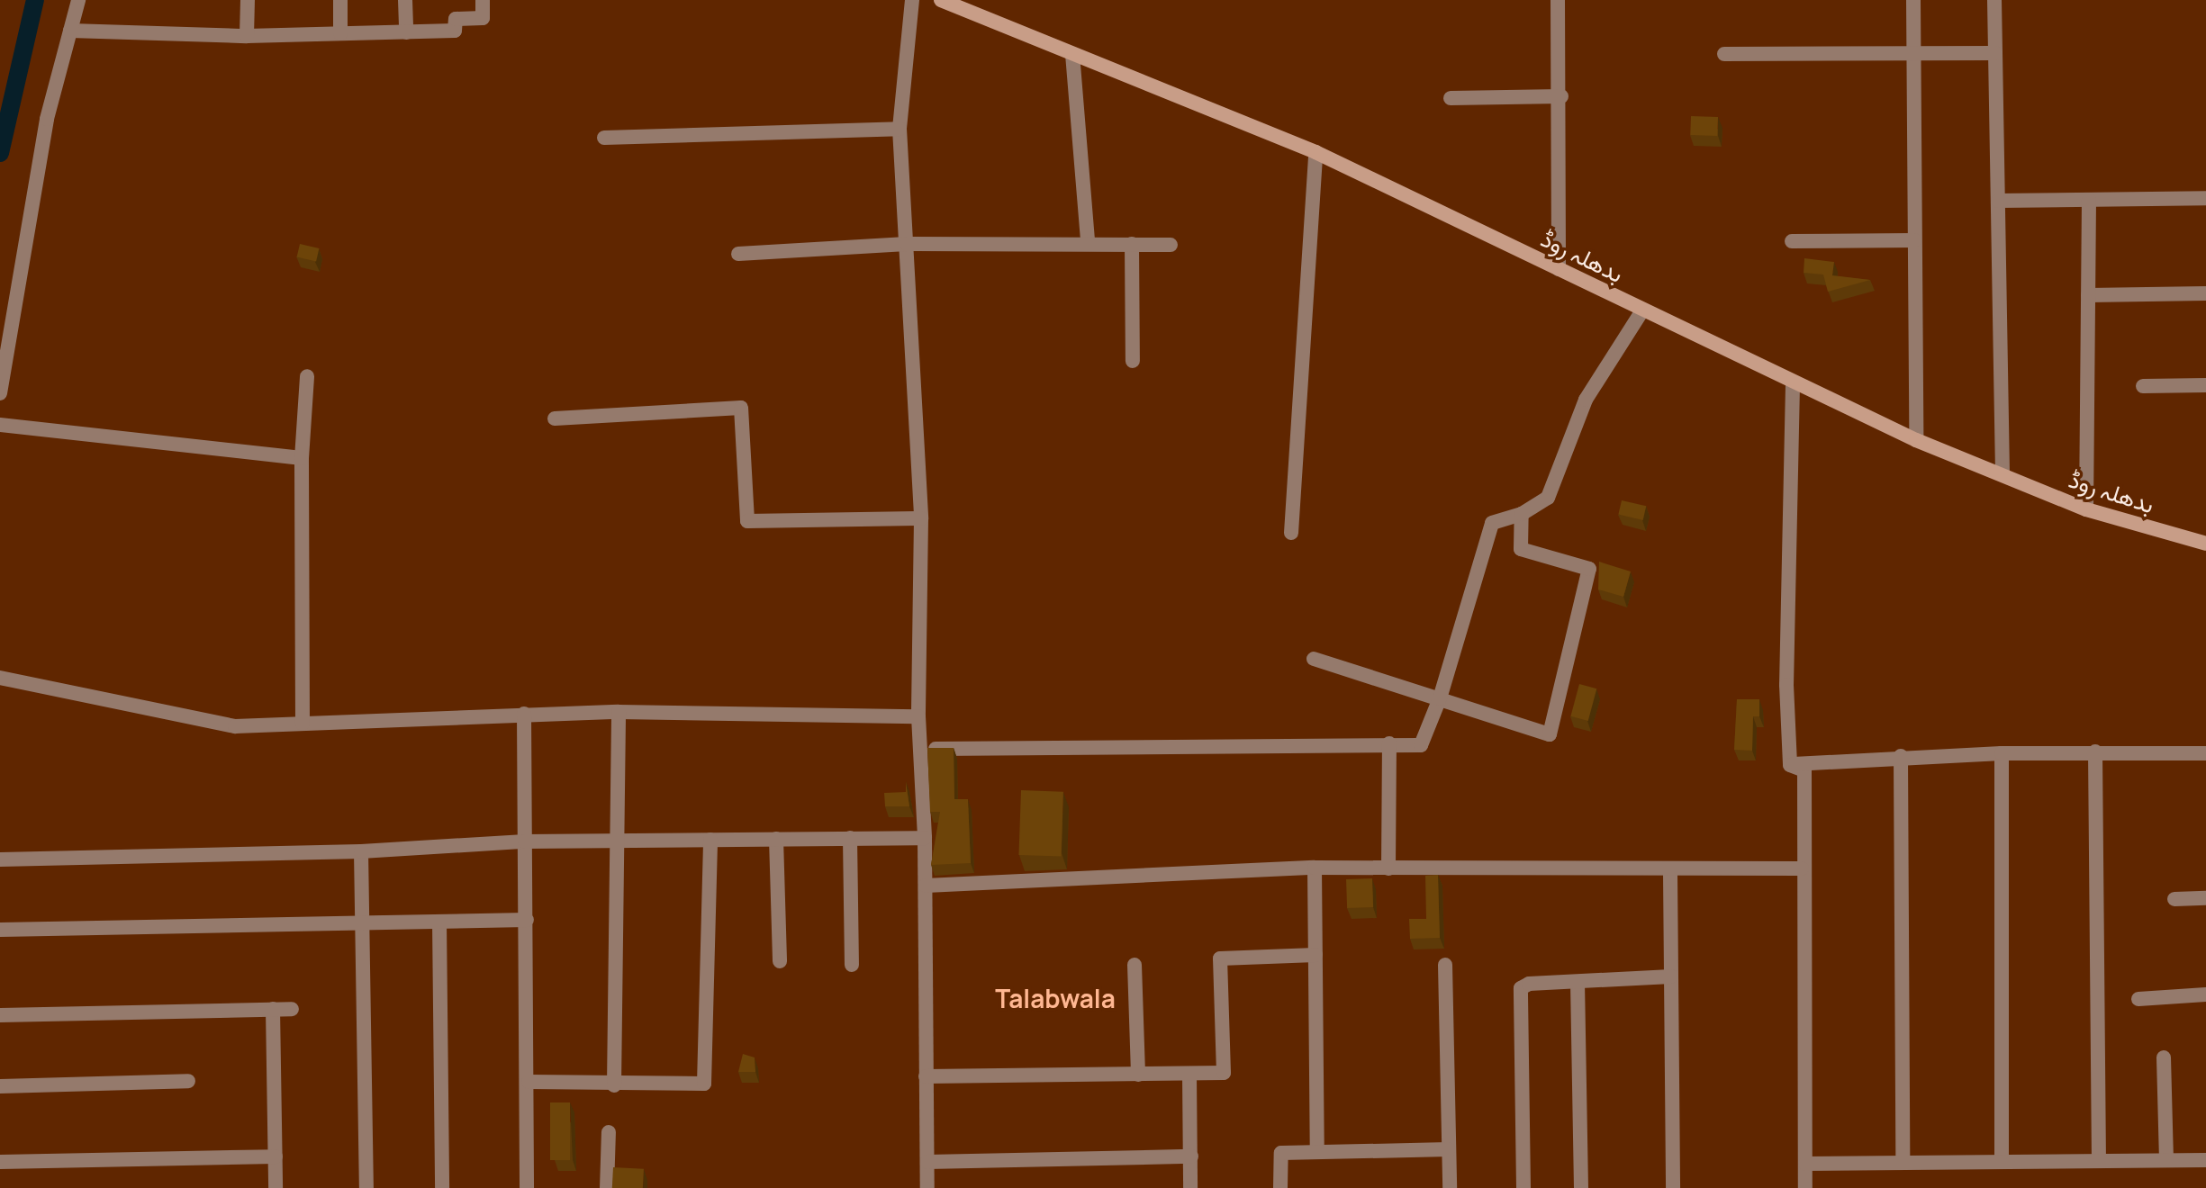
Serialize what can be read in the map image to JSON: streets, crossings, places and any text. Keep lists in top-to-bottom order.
{
  "streets": {
    "main road": ["بدھلہ روڈ"]
  },
  "districts": ["Talabwala"]
}
